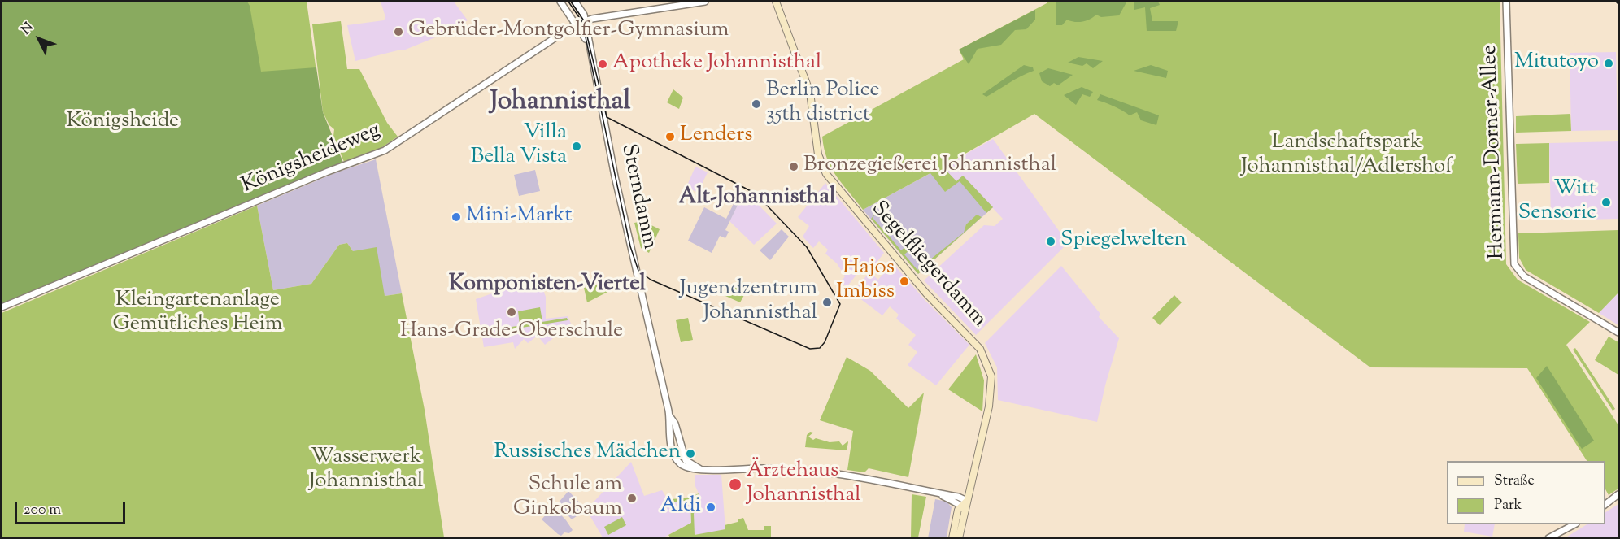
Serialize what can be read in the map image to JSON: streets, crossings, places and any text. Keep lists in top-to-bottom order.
{
  "streets": {
    "main road": ["Segelfliegerdamm"],
    "street": ["Hermann-Dorner-Allee", "Königsheideweg", "Sterndamm"]
  },
  "crossings": [
    ["Königsheideweg", "Sterndamm"],
    ["Sterndamm", "Segelfliegerdamm"]
  ],
  "districts": ["Johannisthal", "Alt-Johannisthal", "Komponisten-Viertel"],
  "parks": [
    "Königsheide",
    "Landschaftspark Johannisthal/Adlershof",
    "Kleingartenanlage Gemütliches Heim",
    "Wasserwerk Johannisthal"
  ],
  "places": [
    "Gebrüder-Montgolfier-Gymnasium",
    "Mitutoyo",
    "Apotheke Johannisthal",
    "Berlin Police 35th district",
    "Lenders",
    "Villa Bella Vista",
    "Bronzegießerei Johannisthal",
    "Witt Sensoric",
    "Mini-Markt",
    "Spiegelwelten",
    "Hajos Imbiss",
    "Jugendzentrum Johannisthal",
    "Hans-Grade-Oberschule",
    "Russisches Mädchen",
    "Ärztehaus Johannisthal",
    "Schule am Ginkobaum",
    "Aldi"
  ],
  "legend": ["Straße", "Park"],
  "scale_bar": "200 m",
  "north": "top left"
}
